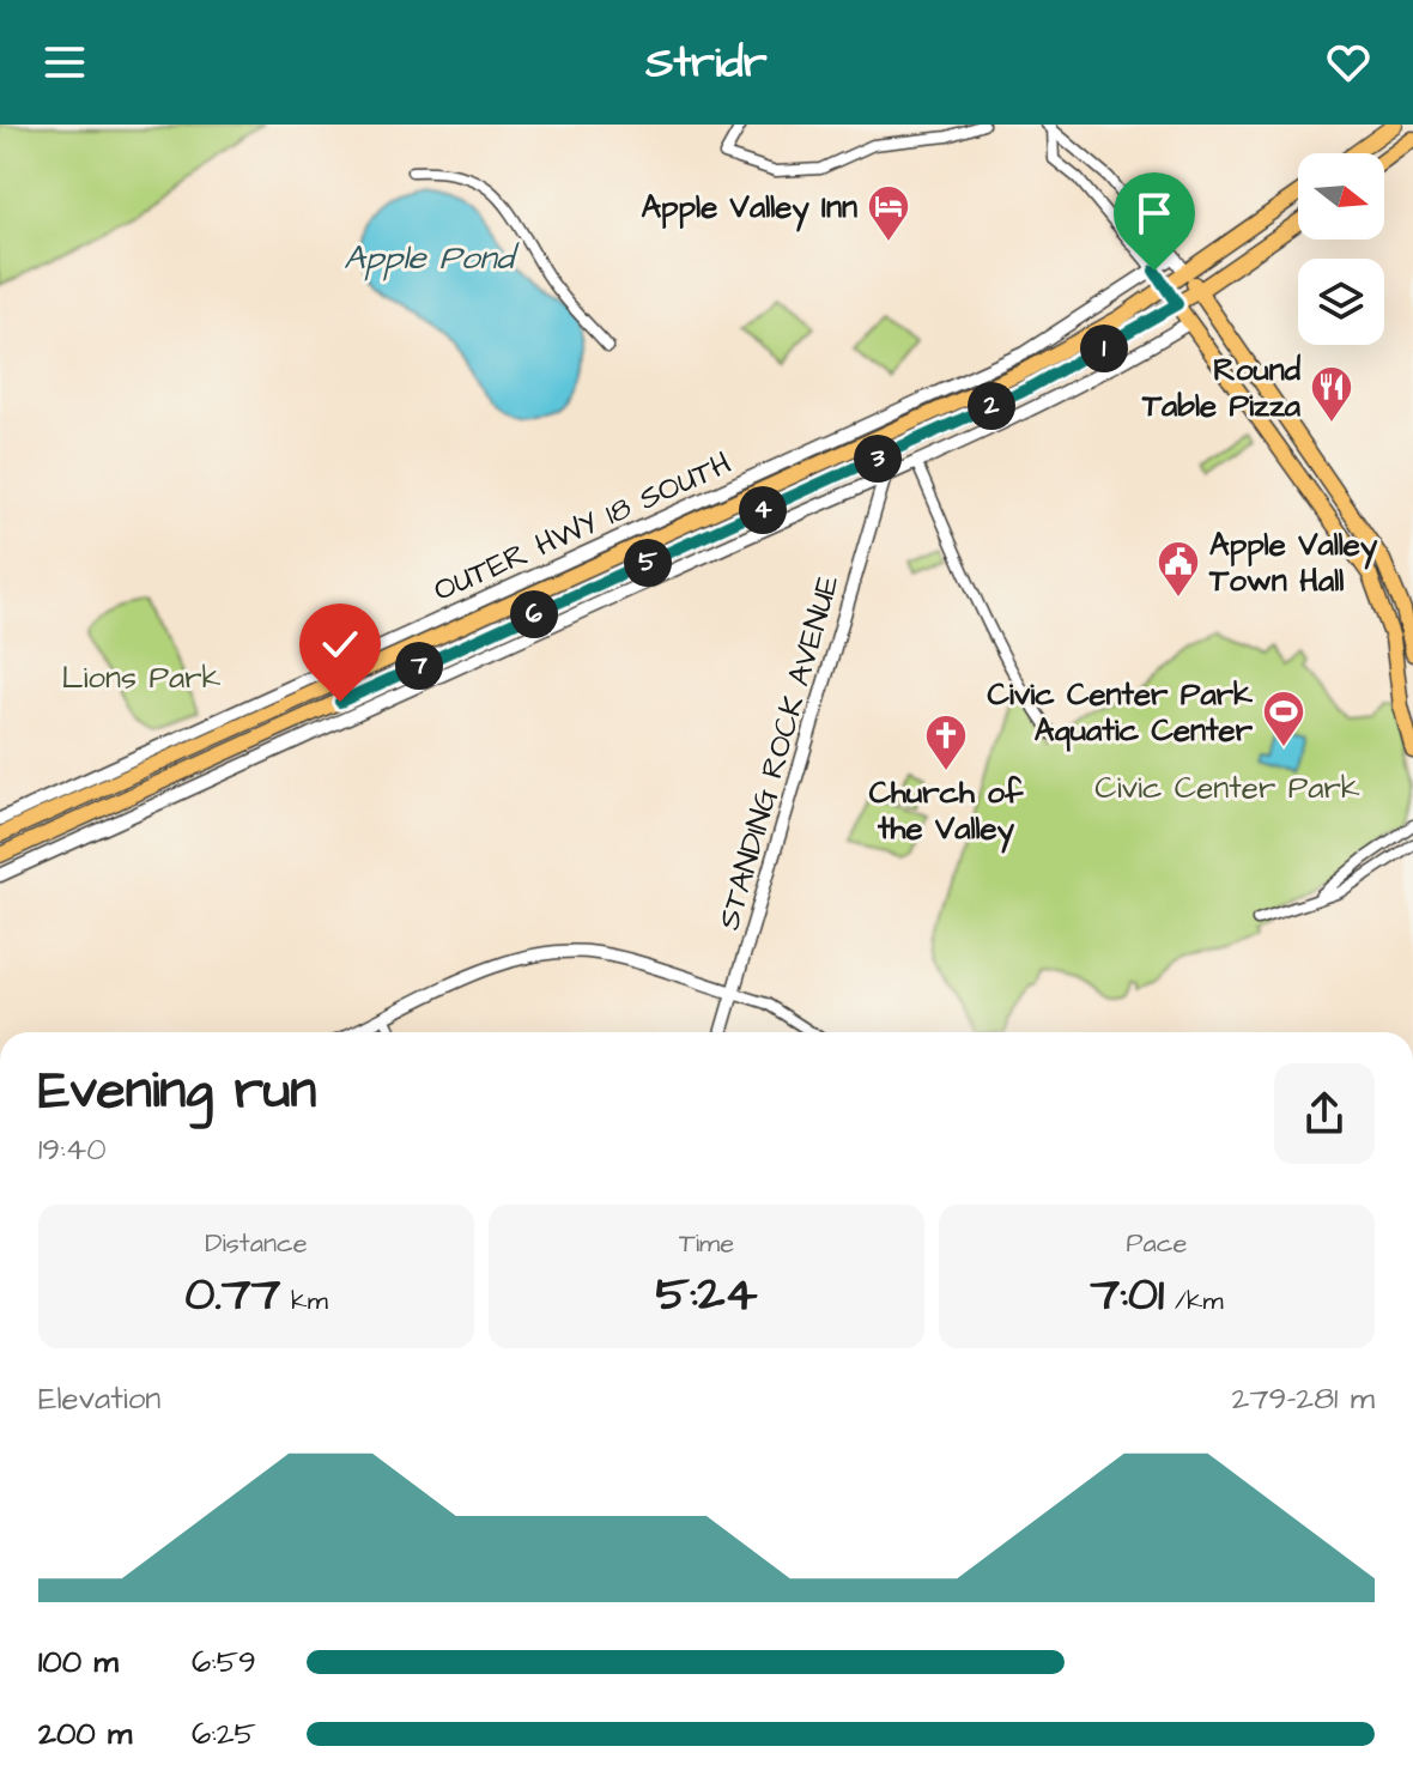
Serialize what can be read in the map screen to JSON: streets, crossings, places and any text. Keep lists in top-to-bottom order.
{
  "streets": {
    "street": ["OUTER HWY 18 SOUTH", "STANDING ROCK AVENUE"]
  },
  "water": ["Apple Pond"],
  "parks": ["Lions Park", "Civic Center Park"],
  "places": {
    "hotel": ["Apple Valley Inn"],
    "restaurant": ["Round Table Pizza"],
    "public building": ["Apple Valley Town Hall"],
    "sports": ["Civic Center Park Aquatic Center"],
    "church": ["Church of the Valley"]
  },
  "north": "right",
  "page": {
    "header": "Stridr",
    "pins": [
      "1",
      "2",
      "3",
      "4",
      "5",
      "6",
      "7"
    ],
    "heading": ["Evening run", "19:40"],
    "stats": [
      ["Distance", "0.77 km"],
      ["Time", "5:24"],
      ["Pace", "7:01 /km"]
    ],
    "chart": ["Elevation", "279–281 m"],
    "list": [
      {
        "name": "100 m",
        "note": "6:59"
      },
      {
        "name": "200 m",
        "note": "6:25"
      }
    ]
  }
}
